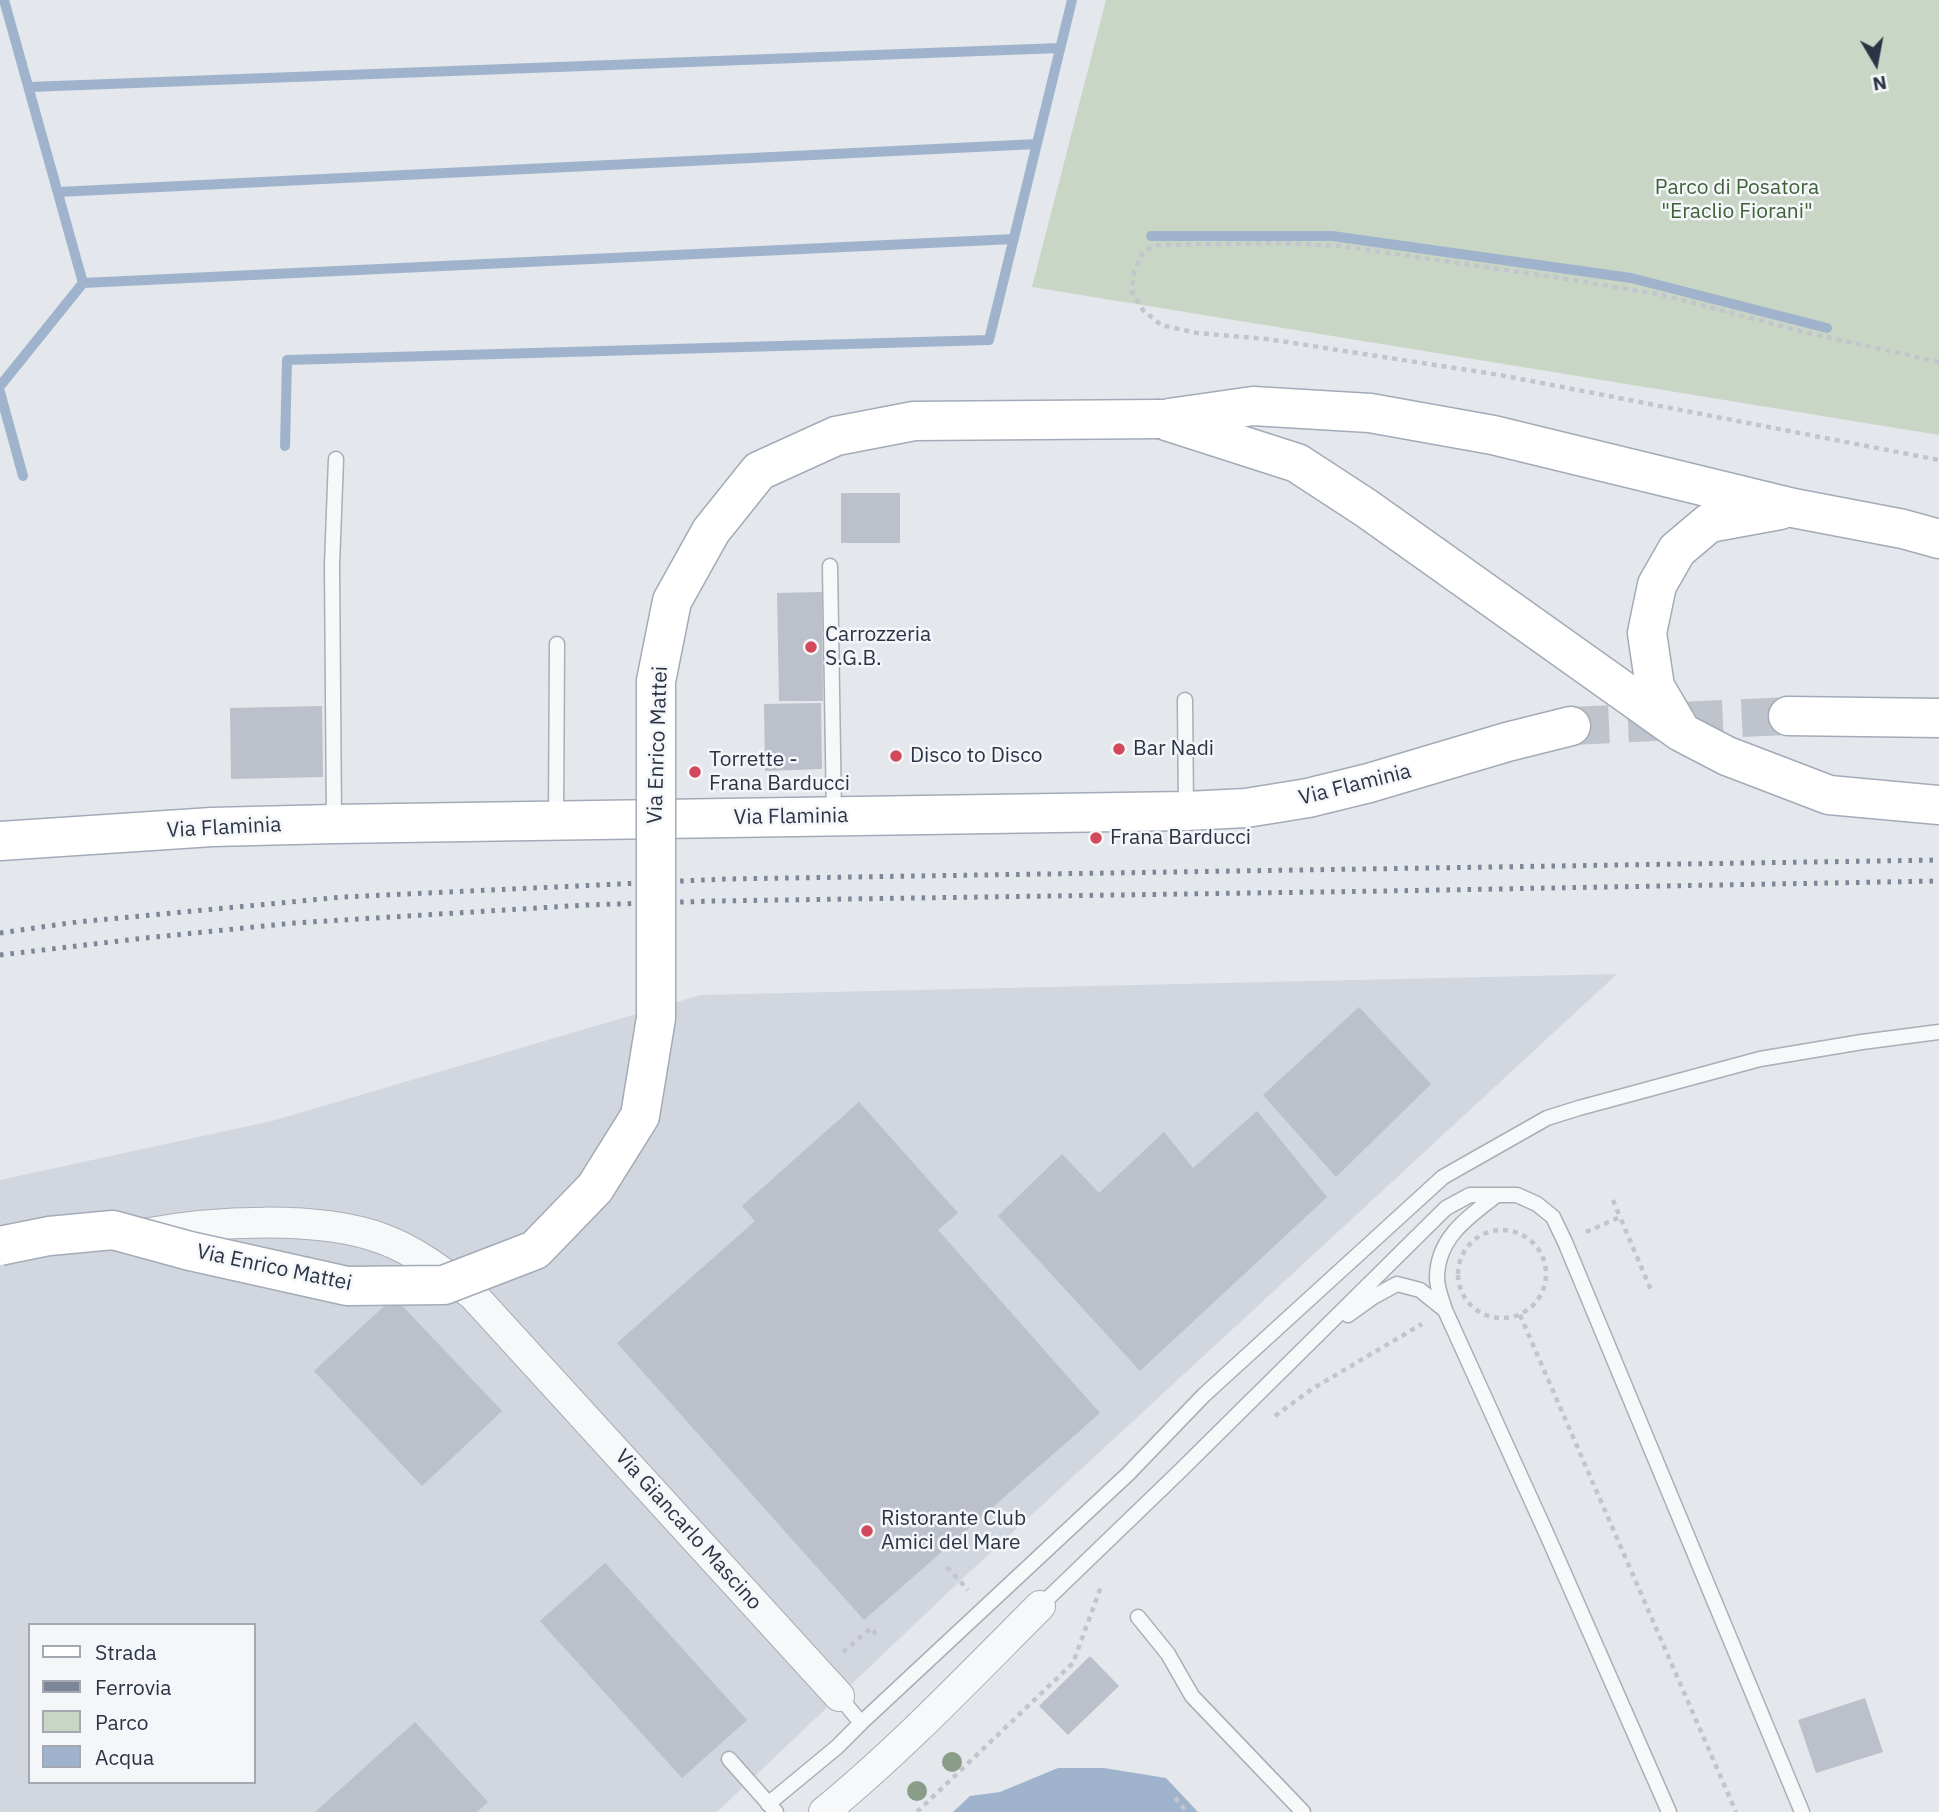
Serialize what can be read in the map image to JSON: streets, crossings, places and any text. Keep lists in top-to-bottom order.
{
  "streets": {
    "main road": ["Via Enrico Mattei", "Via Flaminia"],
    "street": ["Via Giancarlo Mascino"]
  },
  "crossings": [
    ["Via Enrico Mattei", "Via Giancarlo Mascino"]
  ],
  "parks": ["Parco di Posatora \"Eraclio Fiorani\""],
  "places": [
    "Carrozzeria S.G.B.",
    "Bar Nadi",
    "Disco to Disco",
    "Torrette - Frana Barducci",
    "Frana Barducci",
    "Ristorante Club Amici del Mare"
  ],
  "legend": [
    "Strada",
    "Ferrovia",
    "Parco",
    "Acqua"
  ],
  "north": "bottom"
}
